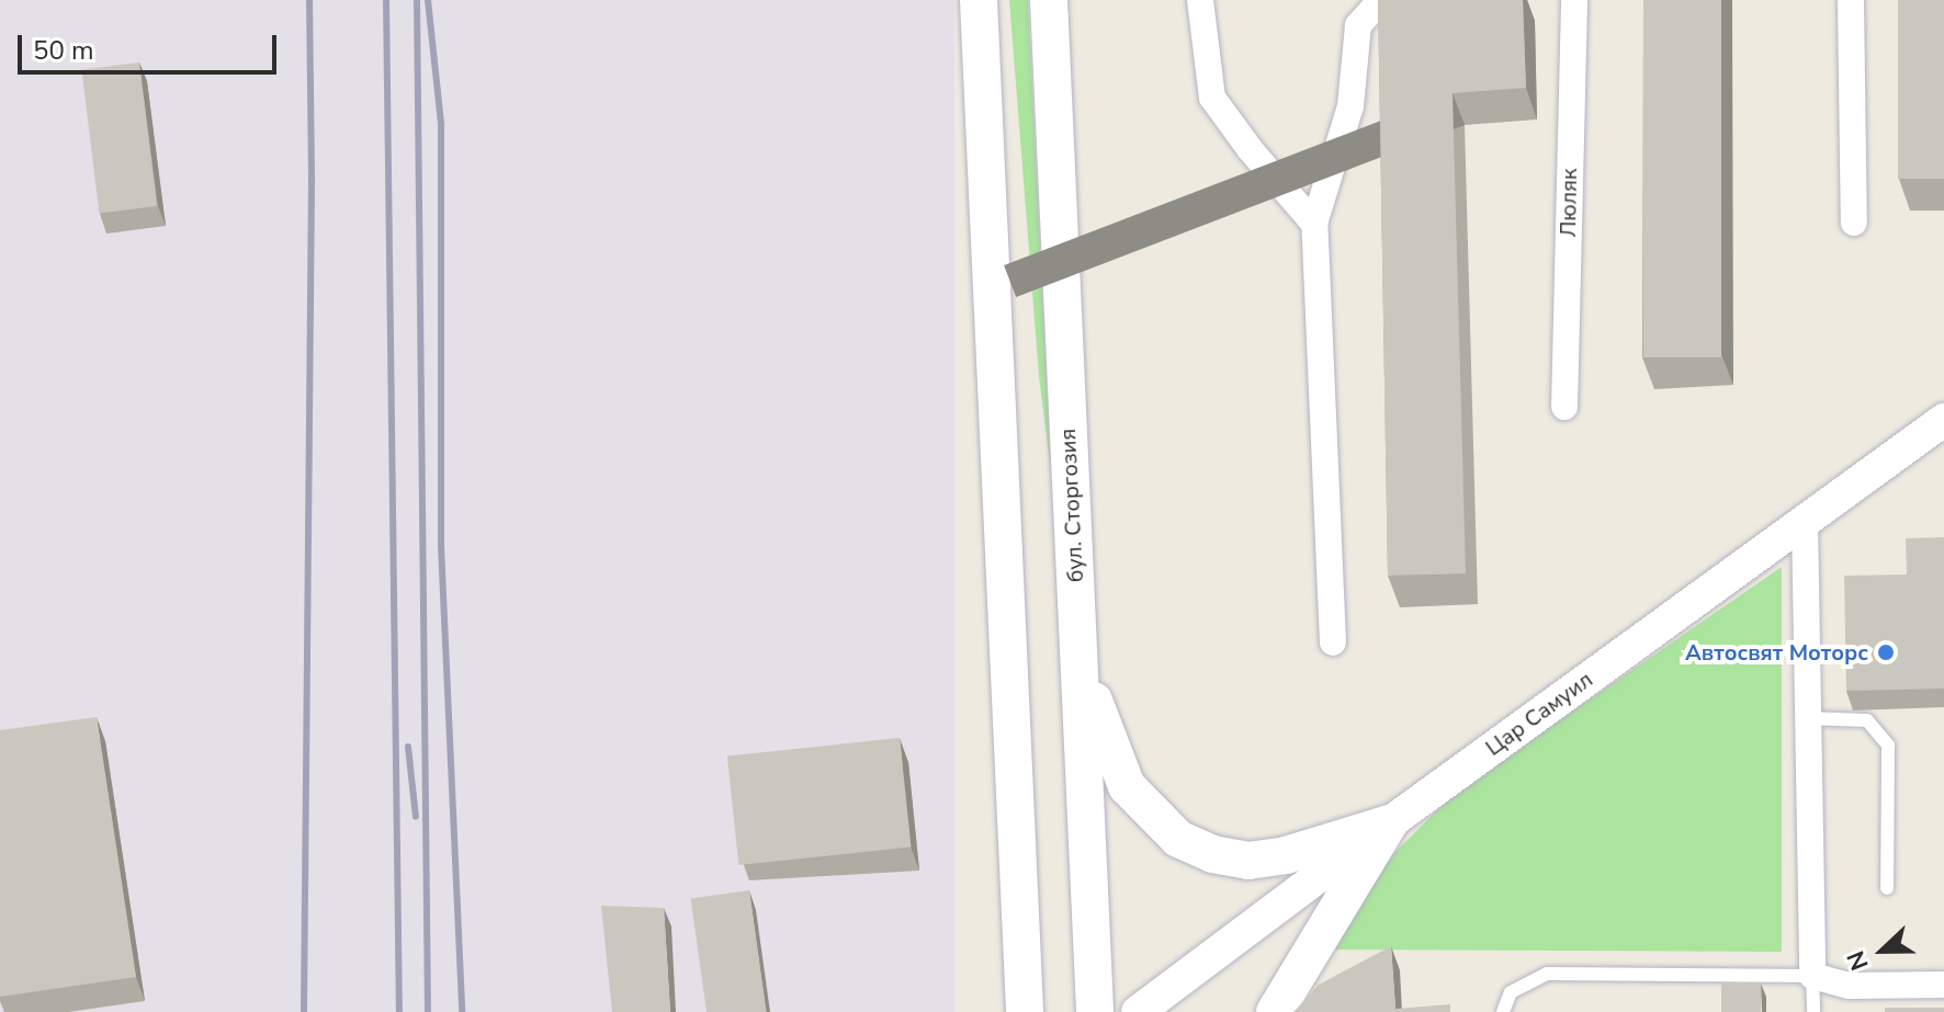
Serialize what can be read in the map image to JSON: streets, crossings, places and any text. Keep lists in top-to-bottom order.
{
  "streets": {
    "main road": ["бул. Сторгозия"],
    "street": ["Люляк", "Цар Самуил"]
  },
  "places": ["Автосвят Моторс"],
  "scale_bar": "50 m",
  "north": "left"
}
